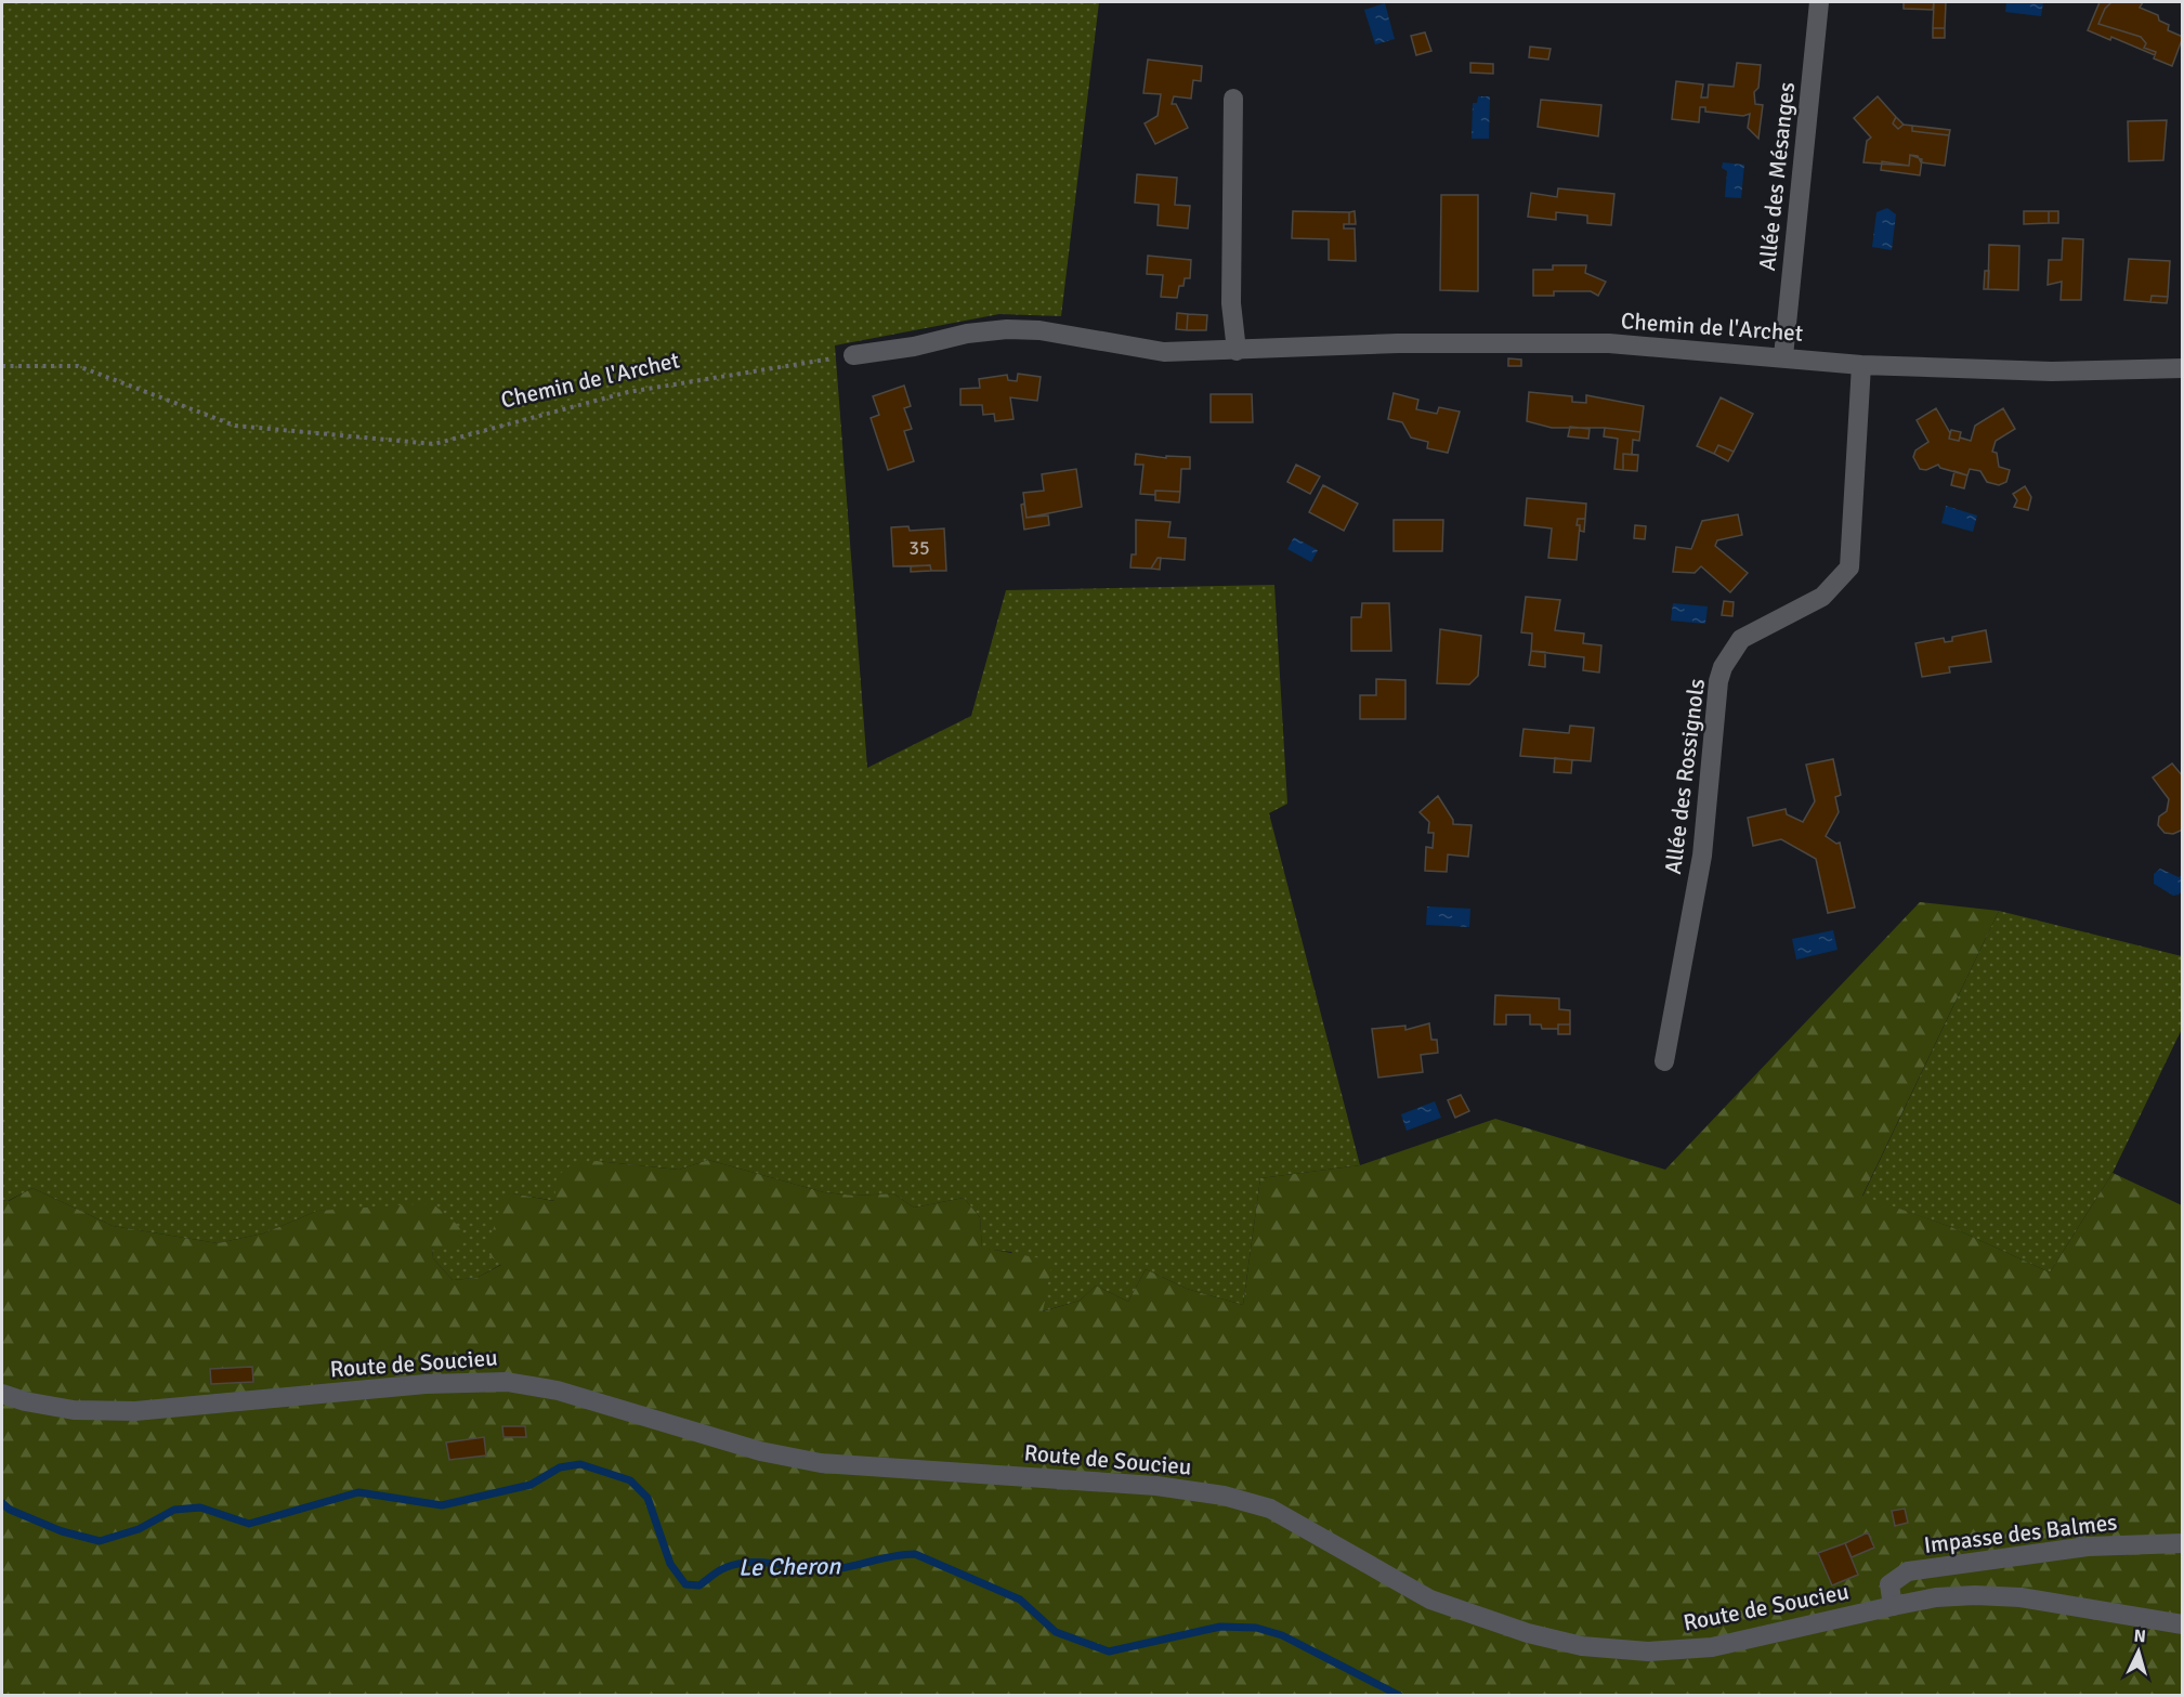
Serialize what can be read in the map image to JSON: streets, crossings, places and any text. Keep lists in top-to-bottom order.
{
  "streets": {
    "street": [
      "Allée des Mésanges",
      "Chemin de l'Archet",
      "Allée des Rossignols",
      "Route de Soucieu",
      "Impasse des Balmes"
    ]
  },
  "crossings": [
    ["Allée des Mésanges", "Chemin de l'Archet"],
    ["Chemin de l'Archet", "Allée des Rossignols"],
    ["Route de Soucieu", "Impasse des Balmes"]
  ],
  "water": ["Le Cheron"],
  "house_numbers": ["35"],
  "north": "top"
}
